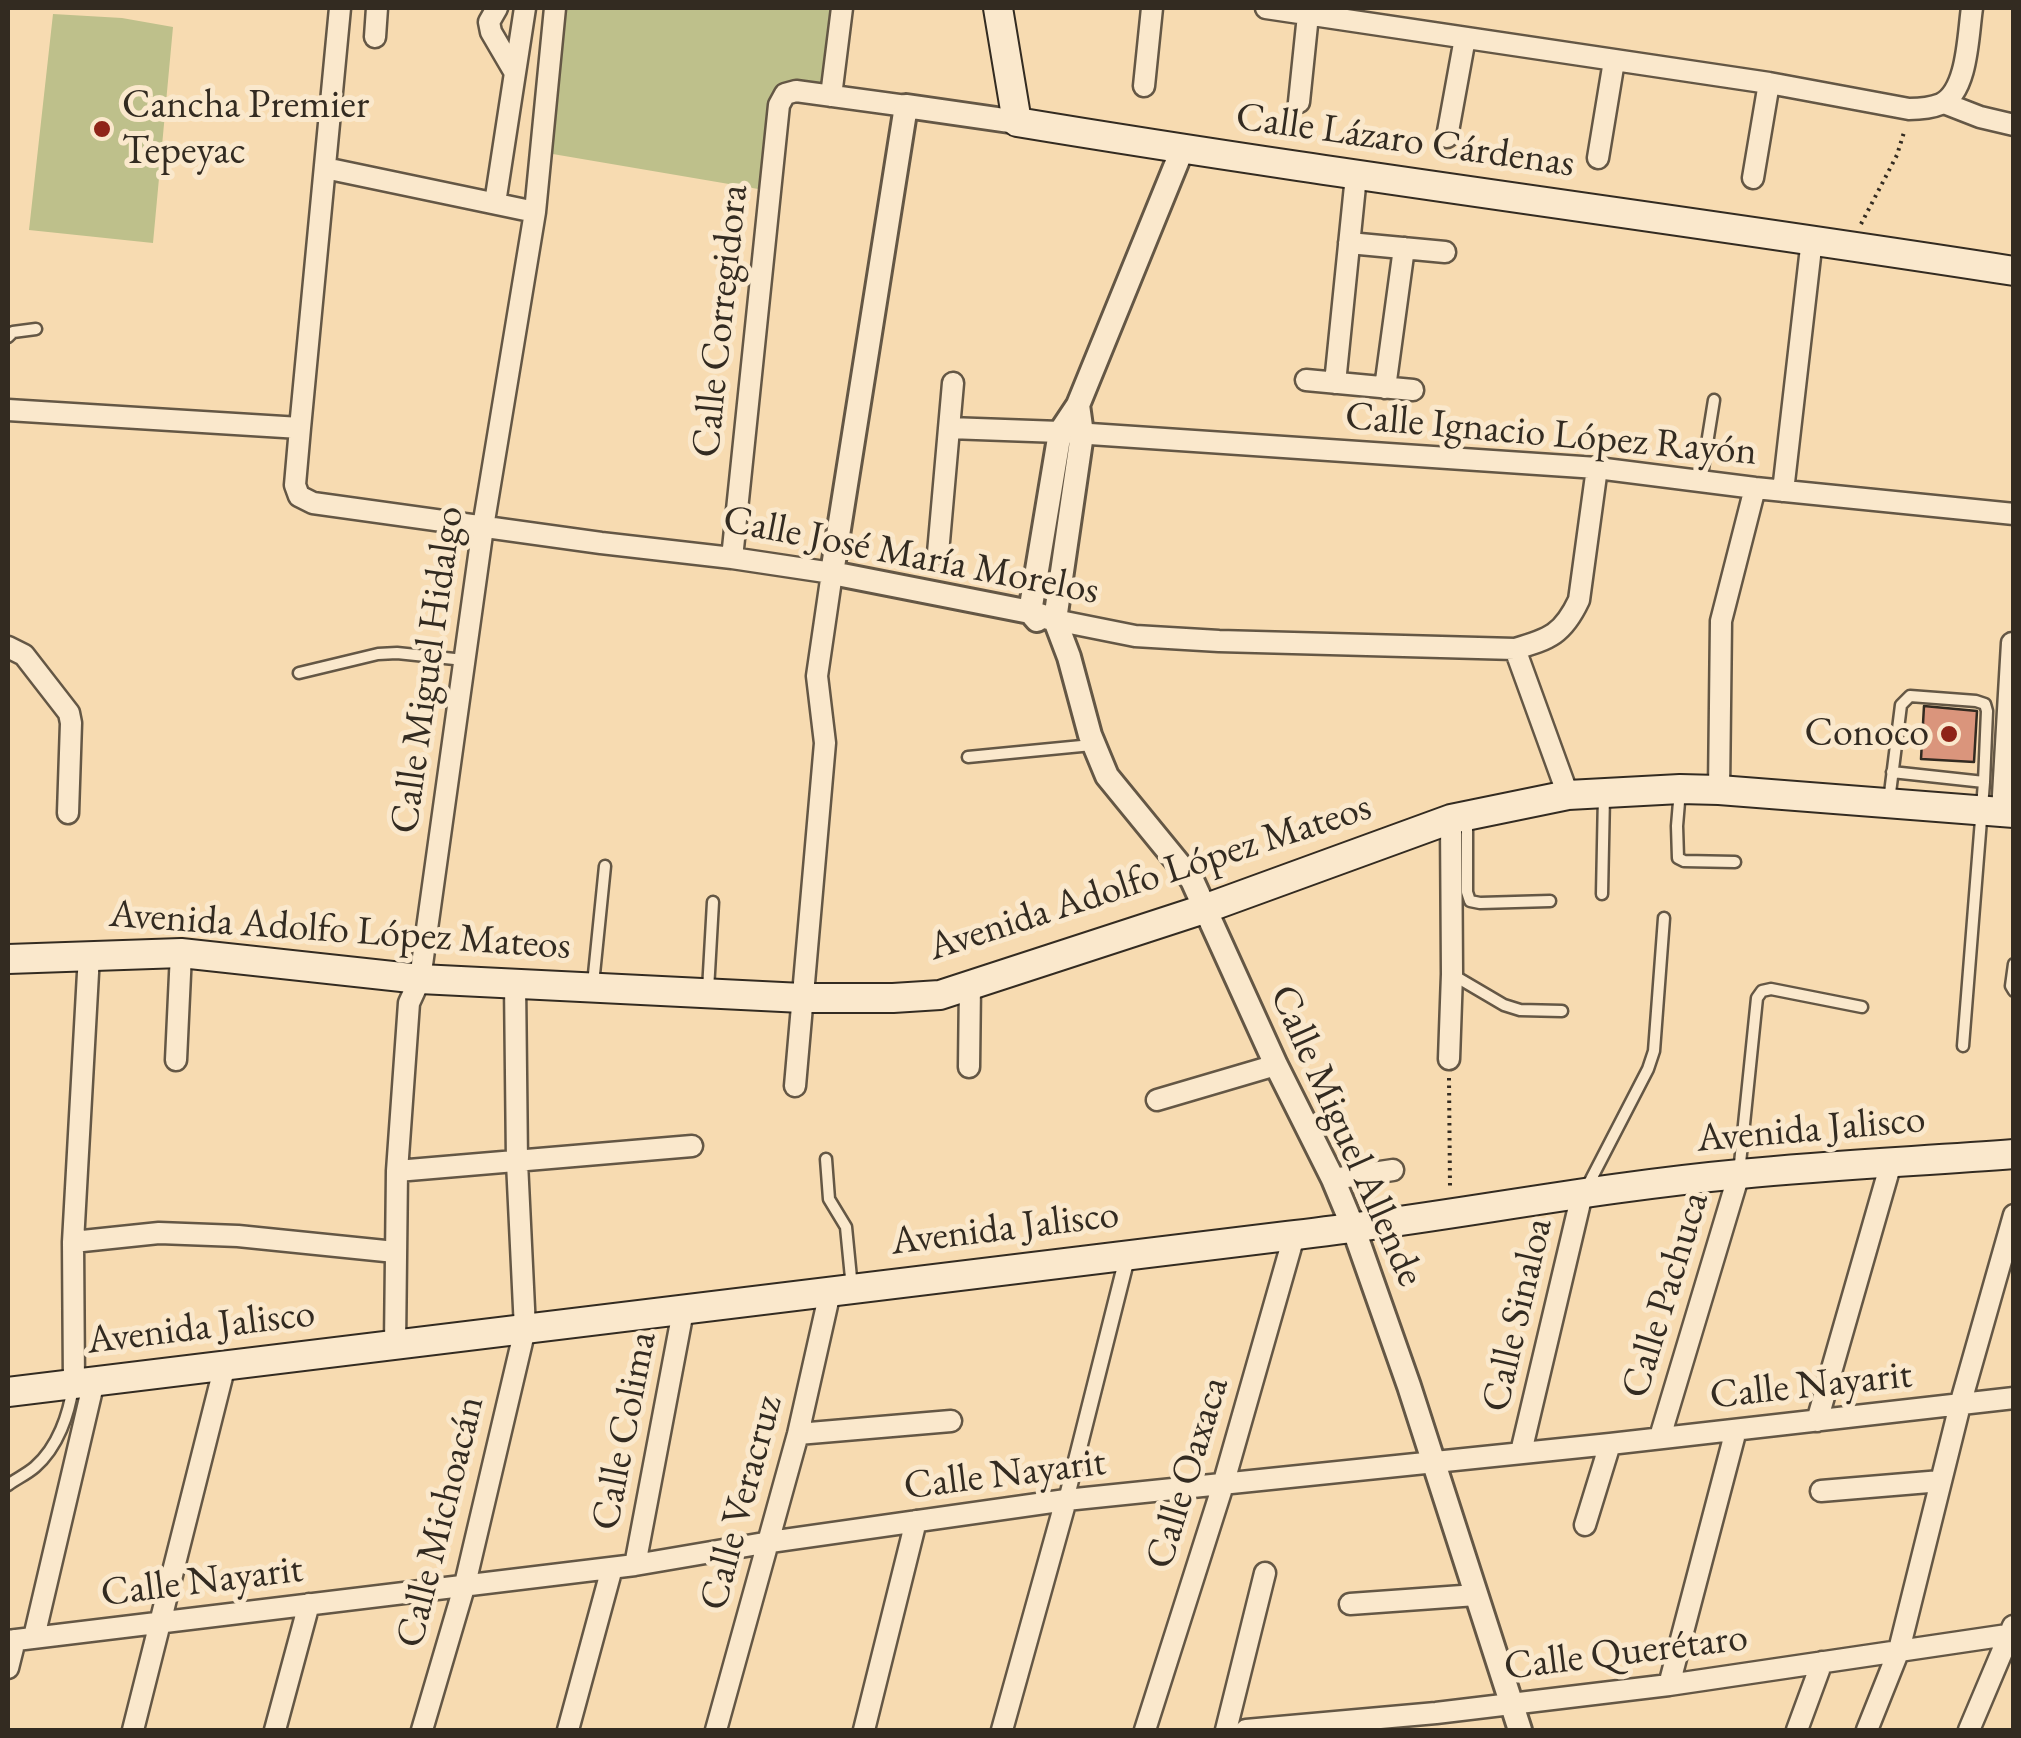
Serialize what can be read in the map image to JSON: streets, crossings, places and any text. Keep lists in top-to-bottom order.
{
  "streets": {
    "main road": ["Calle Lázaro Cárdenas", "Avenida Adolfo López Mateos", "Avenida Jalisco"],
    "street": [
      "Calle Corregidora",
      "Calle Ignacio López Rayón",
      "Calle José María Morelos",
      "Calle Miguel Hidalgo",
      "Calle Miguel Allende",
      "Calle Pachuca",
      "Calle Sinaloa",
      "Calle Nayarit",
      "Calle Colima",
      "Calle Oaxaca",
      "Calle Veracruz",
      "Calle Michoacán",
      "Calle Querétaro"
    ]
  },
  "crossings": [
    ["Calle Lázaro Cárdenas", "Calle Corregidora"],
    ["Calle Corregidora", "Calle José María Morelos"],
    ["Calle Ignacio López Rayón", "Calle José María Morelos"],
    ["Calle José María Morelos", "Calle Miguel Hidalgo"],
    ["Calle José María Morelos", "Calle Miguel Allende"],
    ["Calle Miguel Hidalgo", "Avenida Adolfo López Mateos"],
    ["Calle Miguel Hidalgo", "Avenida Jalisco"],
    ["Avenida Adolfo López Mateos", "Calle Miguel Allende"],
    ["Avenida Adolfo López Mateos", "Calle Michoacán"],
    ["Avenida Jalisco", "Calle Miguel Allende"],
    ["Avenida Jalisco", "Calle Pachuca"],
    ["Avenida Jalisco", "Calle Sinaloa"],
    ["Avenida Jalisco", "Calle Colima"],
    ["Avenida Jalisco", "Calle Oaxaca"],
    ["Avenida Jalisco", "Calle Veracruz"],
    ["Avenida Jalisco", "Calle Michoacán"],
    ["Calle Miguel Allende", "Calle Nayarit"],
    ["Calle Miguel Allende", "Calle Querétaro"],
    ["Calle Pachuca", "Calle Nayarit"],
    ["Calle Sinaloa", "Calle Nayarit"],
    ["Calle Nayarit", "Calle Colima"],
    ["Calle Nayarit", "Calle Oaxaca"],
    ["Calle Nayarit", "Calle Veracruz"],
    ["Calle Nayarit", "Calle Michoacán"]
  ],
  "places": ["Cancha Premier Tepeyac", "Conoco"]
}
